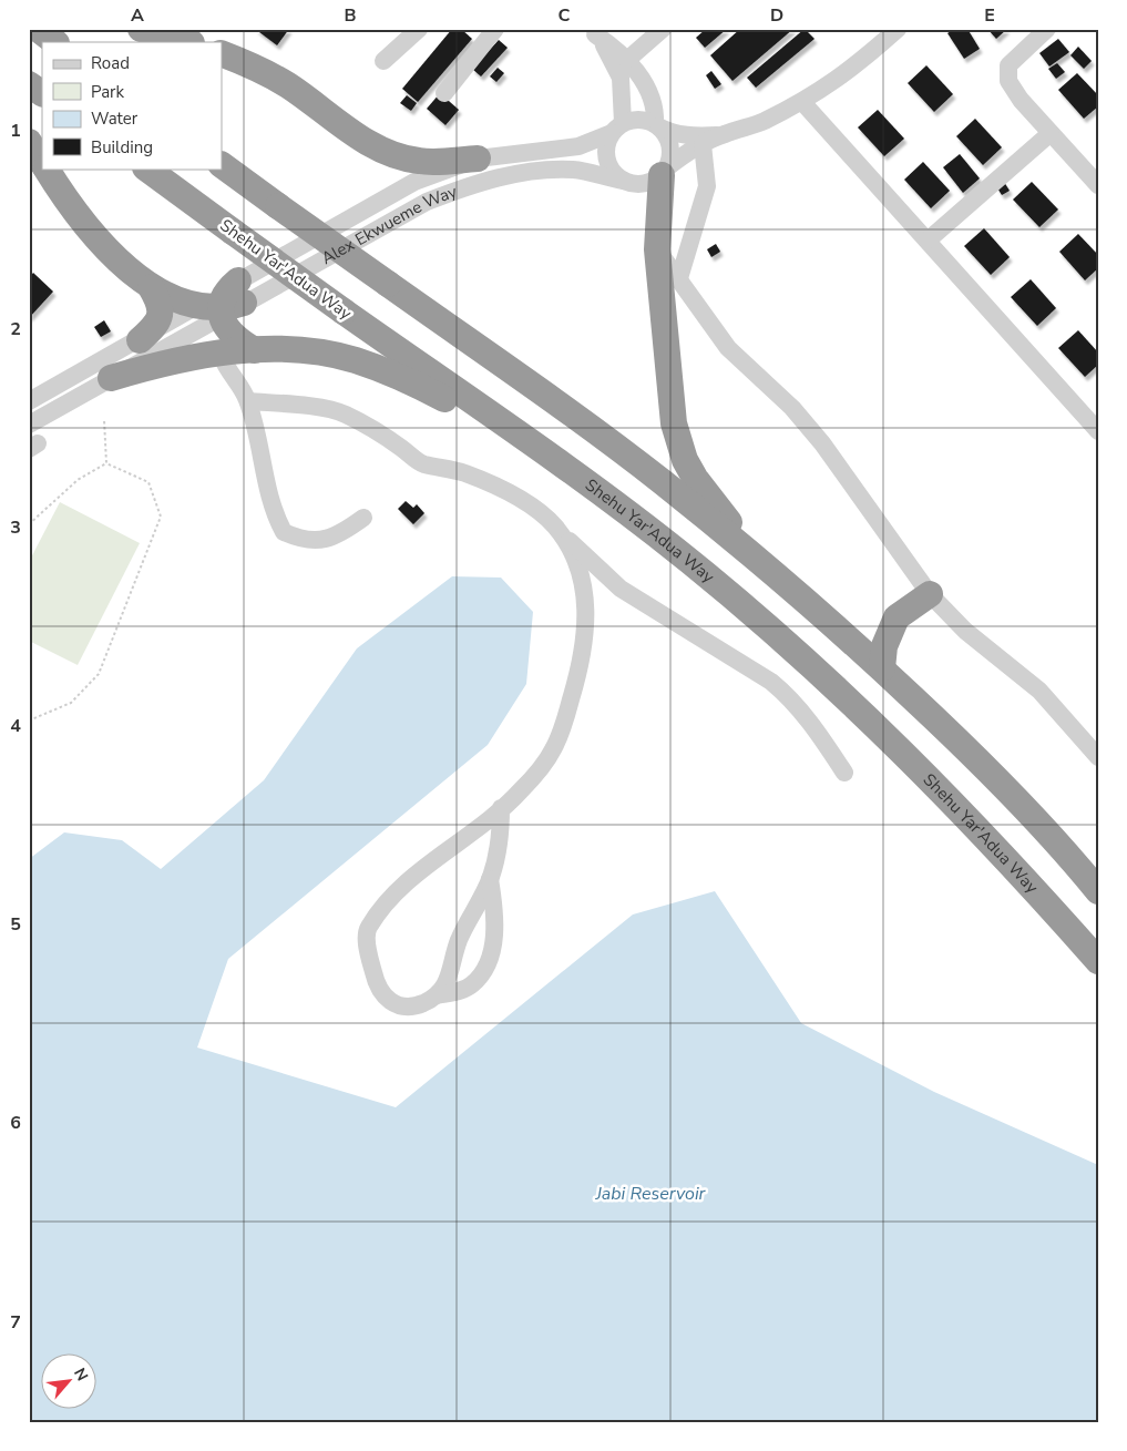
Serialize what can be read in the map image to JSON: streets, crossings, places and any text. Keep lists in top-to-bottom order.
{
  "streets": {
    "highway": ["Shehu Yar'Adua Way"],
    "street": ["Alex Ekwueme Way"]
  },
  "water": ["Jabi Reservoir"],
  "legend": [
    "Road",
    "Park",
    "Water",
    "Building"
  ],
  "north": "top right",
  "grid": {
    "columns": [
      "A",
      "B",
      "C",
      "D",
      "E"
    ],
    "rows": [
      "1",
      "2",
      "3",
      "4",
      "5",
      "6",
      "7"
    ]
  }
}
